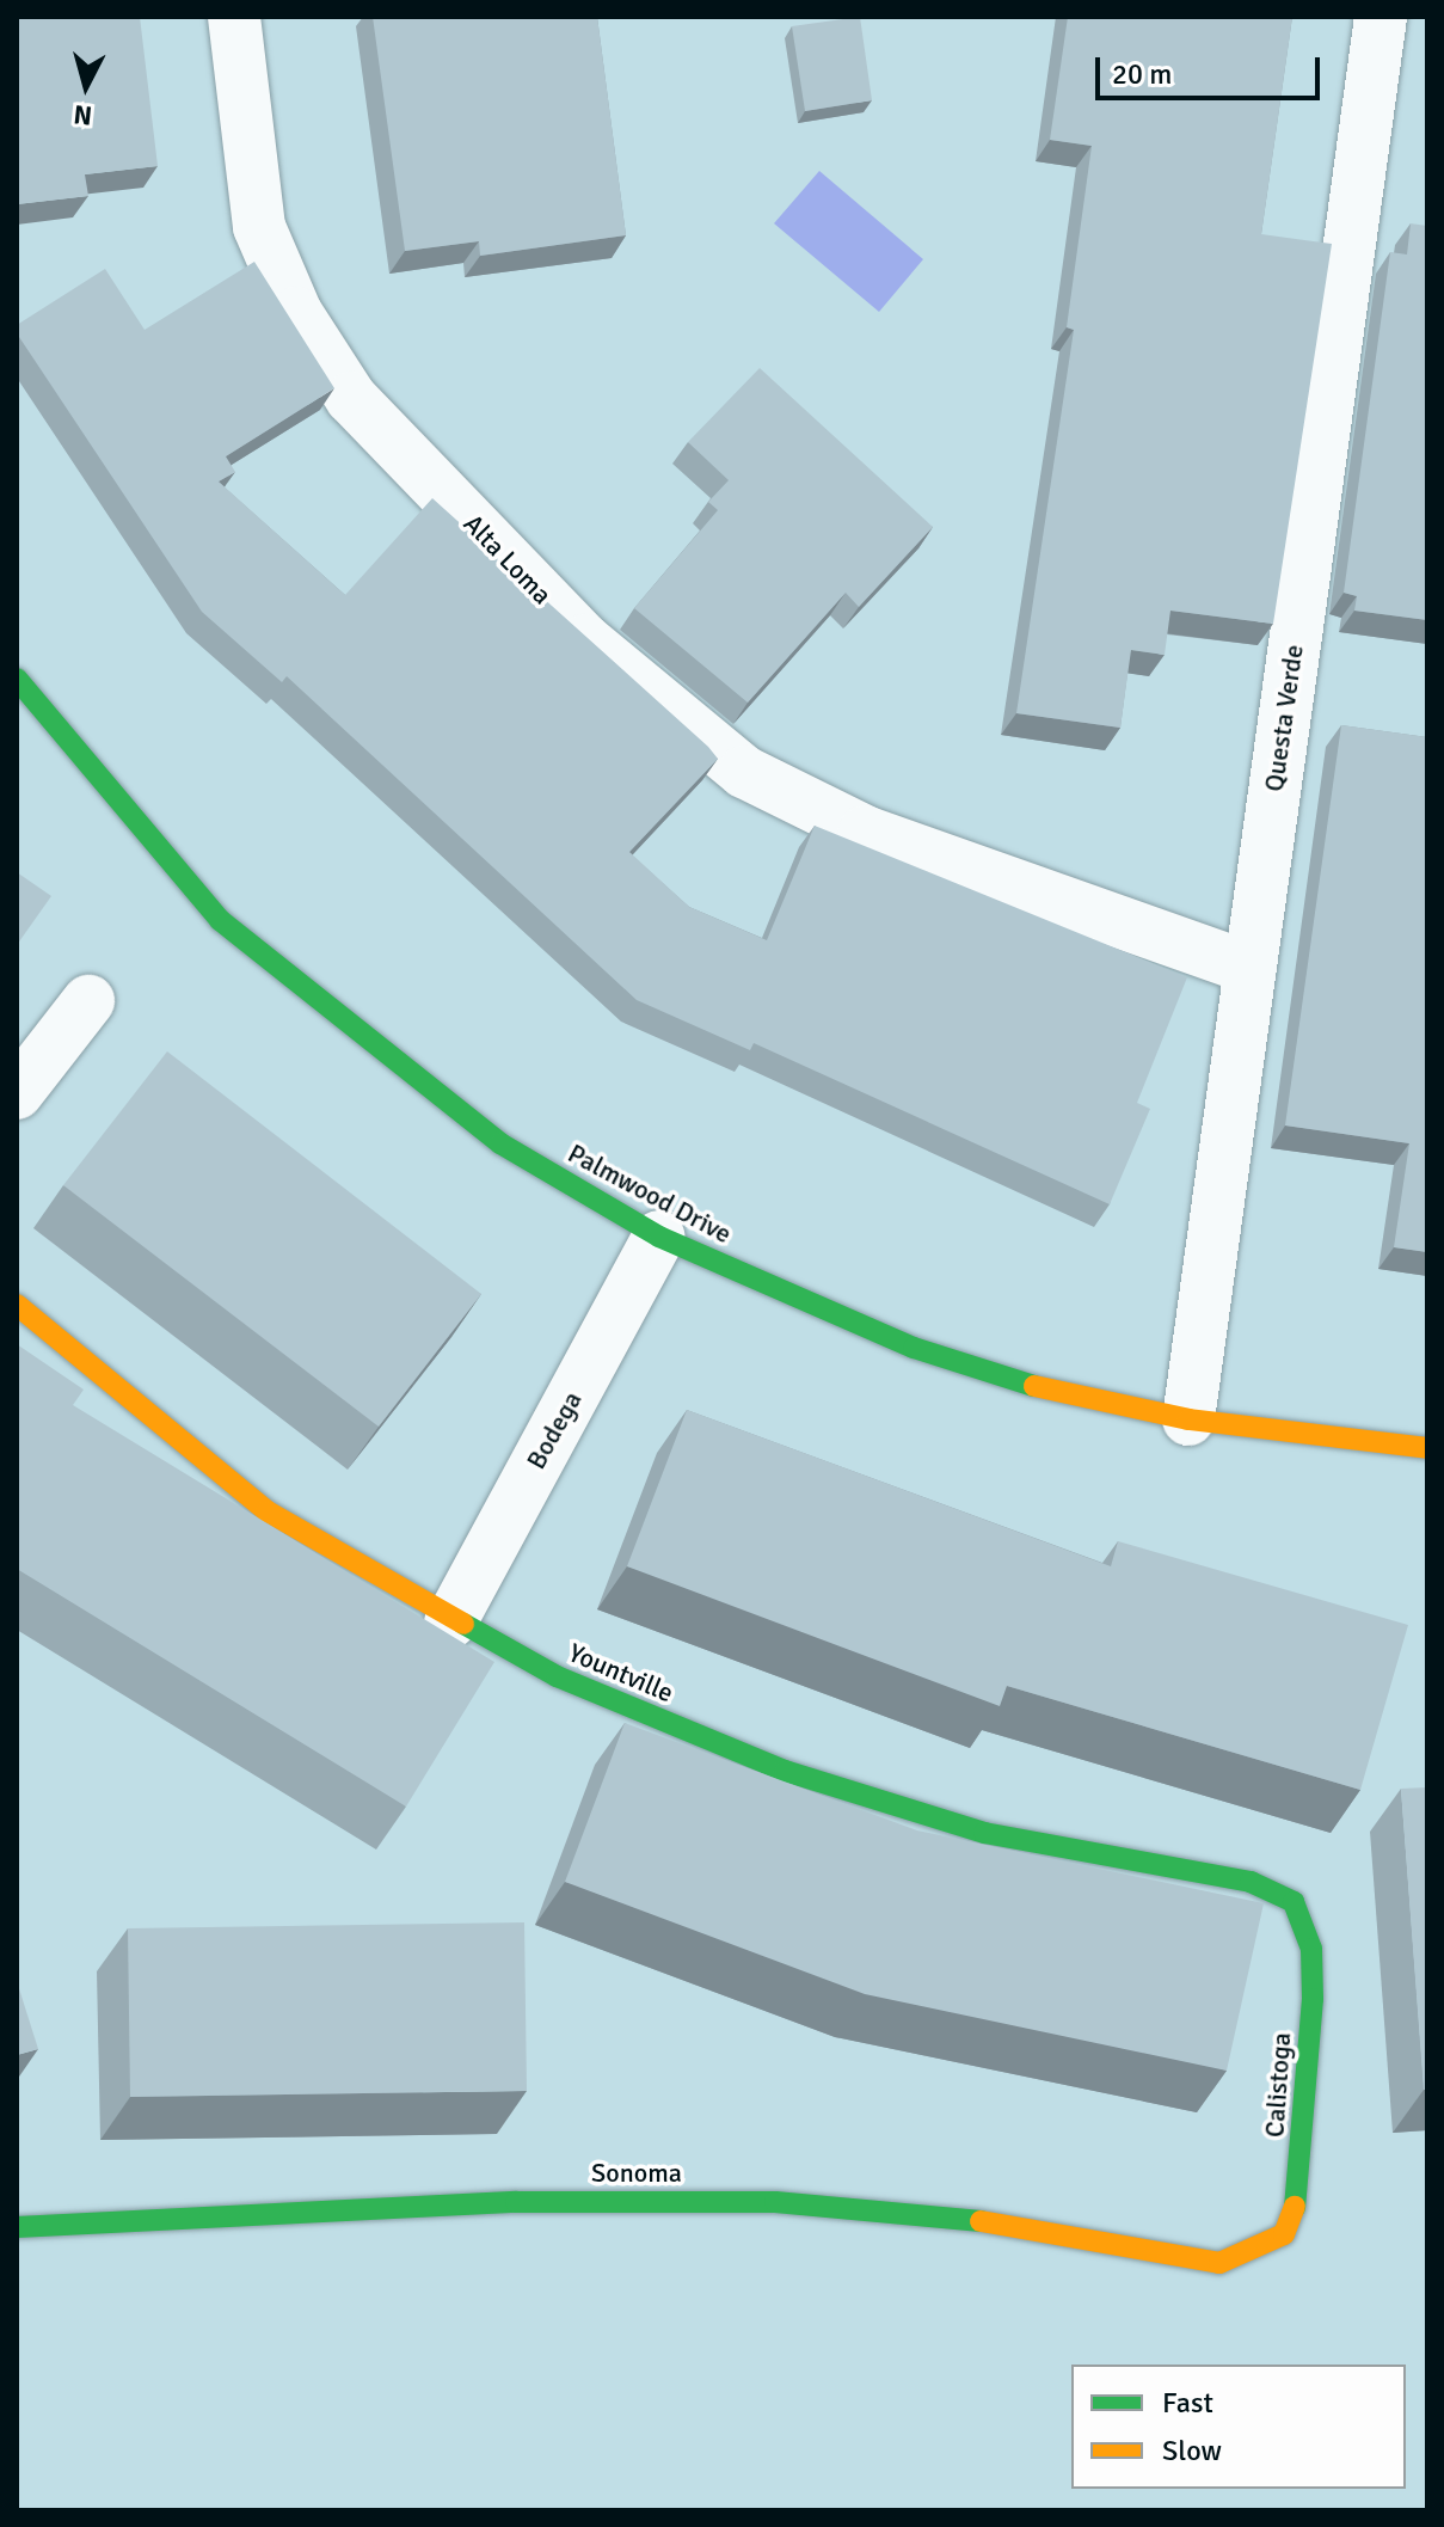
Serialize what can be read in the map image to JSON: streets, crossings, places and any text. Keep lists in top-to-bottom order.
{
  "streets": {
    "street": [
      "Alta Loma",
      "Questa Verde",
      "Palmwood Drive",
      "Bodega",
      "Yountville",
      "Calistoga",
      "Sonoma"
    ]
  },
  "crossings": [
    ["Alta Loma", "Questa Verde"],
    ["Questa Verde", "Palmwood Drive"],
    ["Palmwood Drive", "Bodega"],
    ["Bodega", "Yountville"],
    ["Yountville", "Calistoga"],
    ["Calistoga", "Sonoma"]
  ],
  "legend": ["Fast", "Slow"],
  "scale_bar": "20 m",
  "north": "bottom"
}
